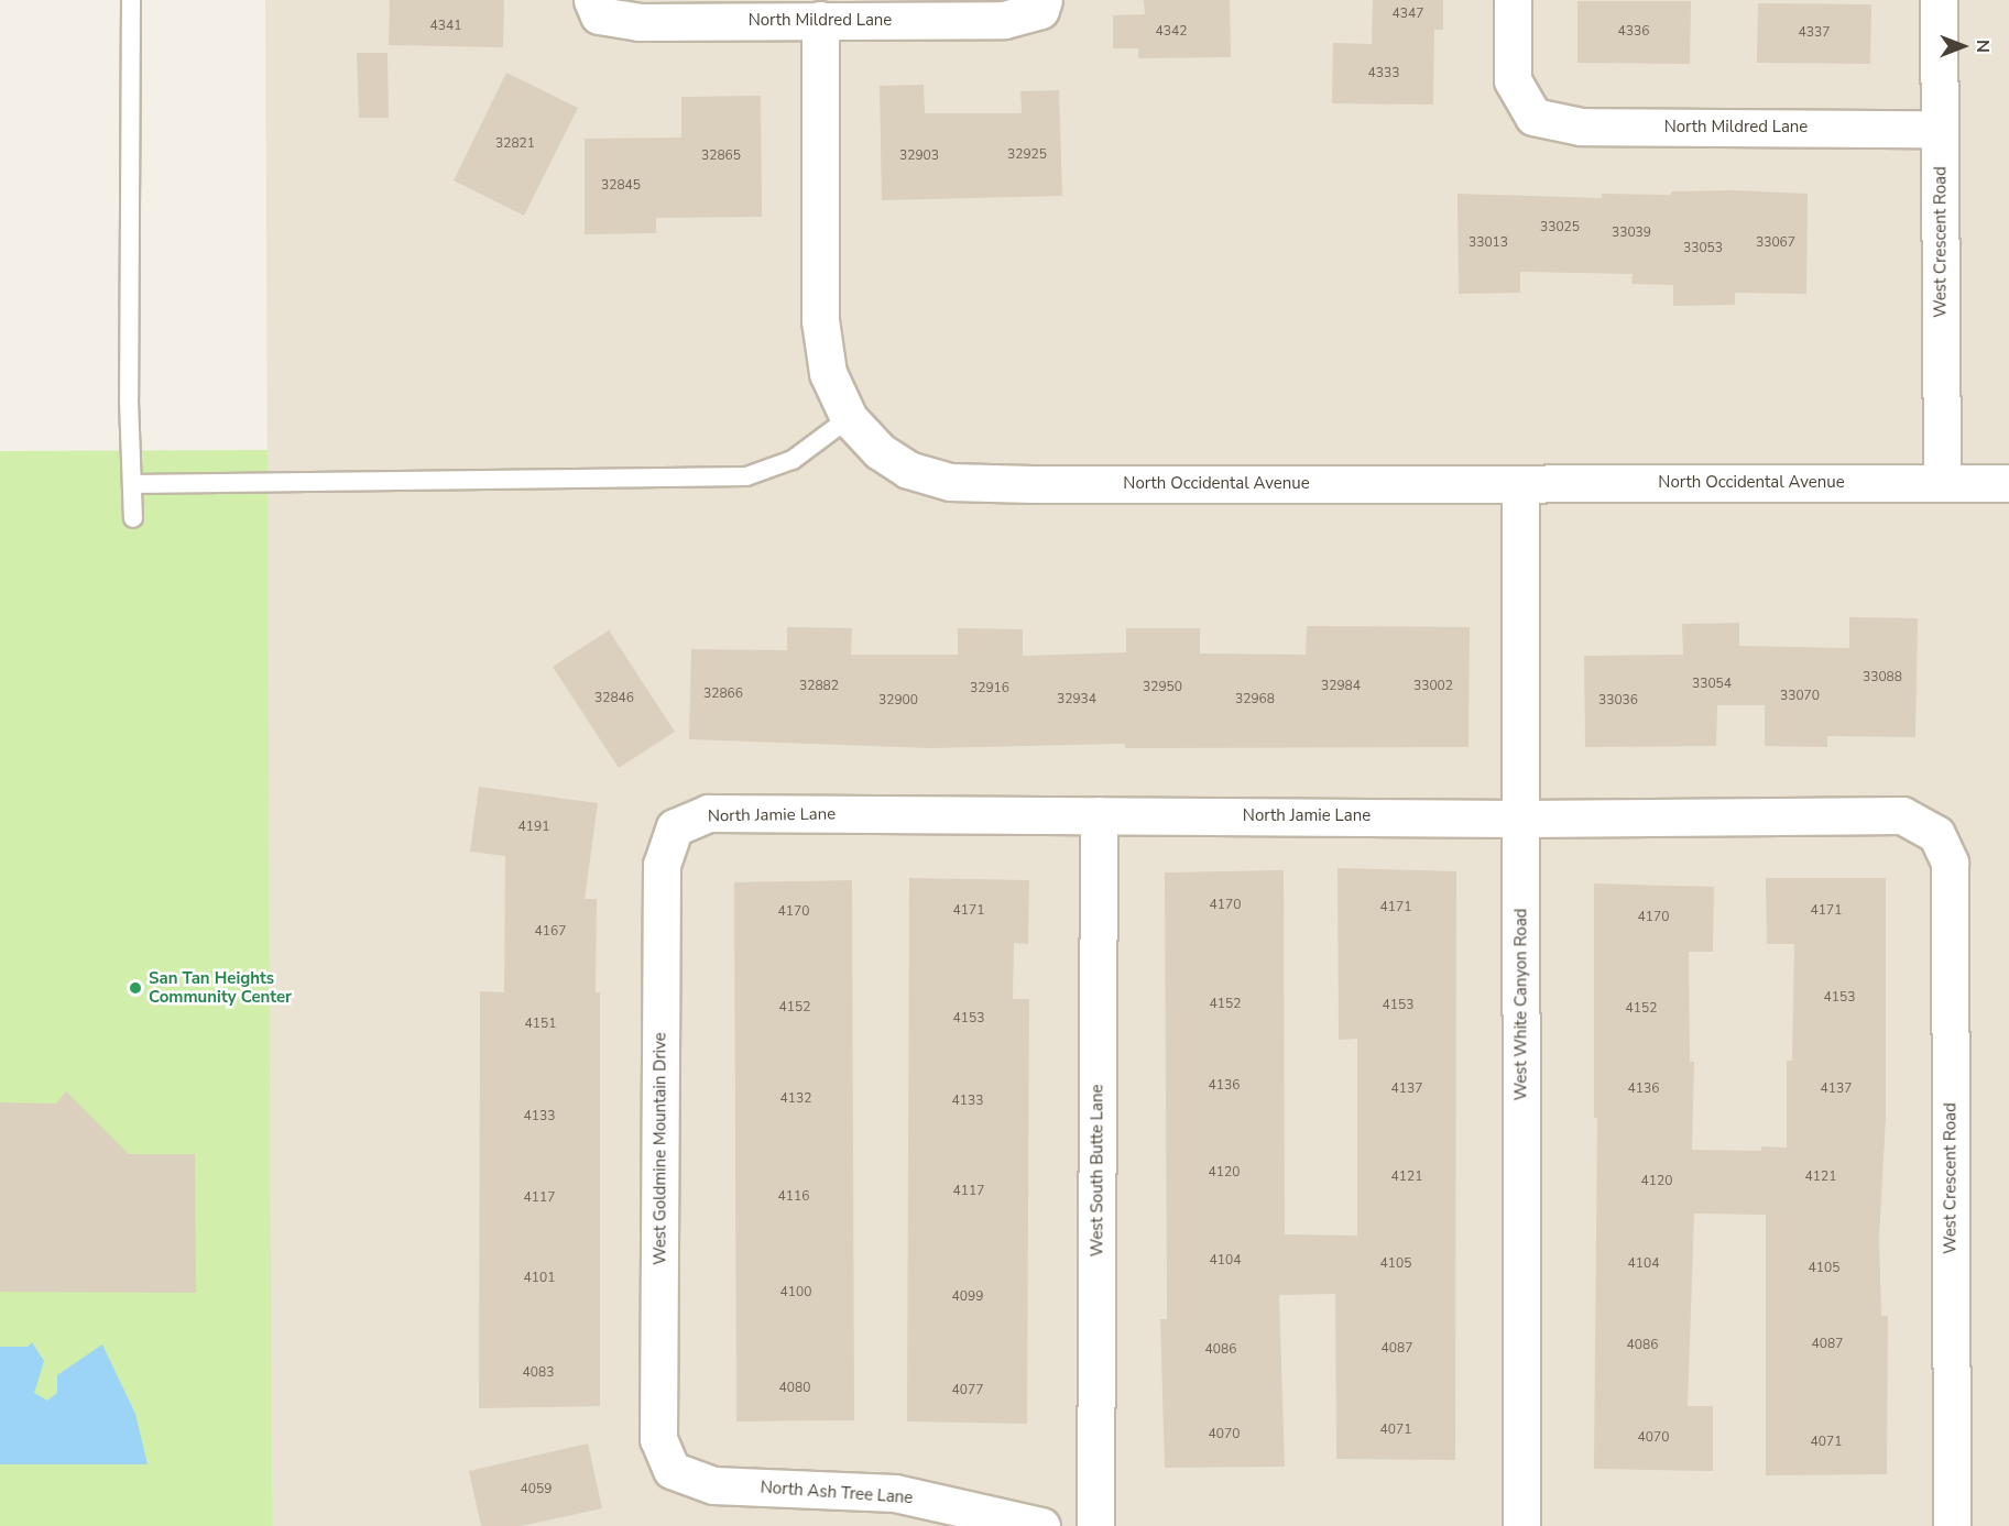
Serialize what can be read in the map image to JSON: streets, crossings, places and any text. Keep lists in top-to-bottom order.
{
  "streets": {
    "street": [
      "North Mildred Lane",
      "West Crescent Road",
      "North Occidental Avenue",
      "North Jamie Lane",
      "West White Canyon Road",
      "West Goldmine Mountain Drive",
      "West South Butte Lane",
      "North Ash Tree Lane"
    ]
  },
  "crossings": [
    ["North Mildred Lane", "West Crescent Road"],
    ["North Mildred Lane", "North Occidental Avenue"],
    ["West Crescent Road", "North Occidental Avenue"],
    ["West Crescent Road", "North Jamie Lane"],
    ["North Occidental Avenue", "West White Canyon Road"],
    ["North Jamie Lane", "West White Canyon Road"],
    ["North Jamie Lane", "West Goldmine Mountain Drive"],
    ["North Jamie Lane", "West South Butte Lane"],
    ["West Goldmine Mountain Drive", "North Ash Tree Lane"]
  ],
  "places": ["San Tan Heights Community Center"],
  "house_numbers": [
    "4347",
    "4341",
    "4342",
    "4336",
    "4337",
    "4333",
    "32821",
    "32925",
    "32865",
    "32903",
    "32845",
    "33025",
    "33039",
    "33013",
    "33067",
    "33053",
    "33088",
    "33054",
    "32882",
    "32984",
    "33002",
    "32950",
    "32916",
    "32866",
    "33070",
    "32846",
    "32934",
    "32968",
    "32900",
    "33036",
    "4191",
    "4170",
    "4171",
    "4171",
    "4171",
    "4170",
    "4170",
    "4167",
    "4153",
    "4152",
    "4153",
    "4152",
    "4152",
    "4153",
    "4151",
    "4136",
    "4137",
    "4136",
    "4137",
    "4132",
    "4133",
    "4133",
    "4120",
    "4121",
    "4121",
    "4120",
    "4117",
    "4116",
    "4117",
    "4104",
    "4105",
    "4104",
    "4105",
    "4101",
    "4100",
    "4099",
    "4087",
    "4086",
    "4087",
    "4086",
    "4083",
    "4080",
    "4077",
    "4071",
    "4070",
    "4070",
    "4071",
    "4059"
  ],
  "north": "right"
}
